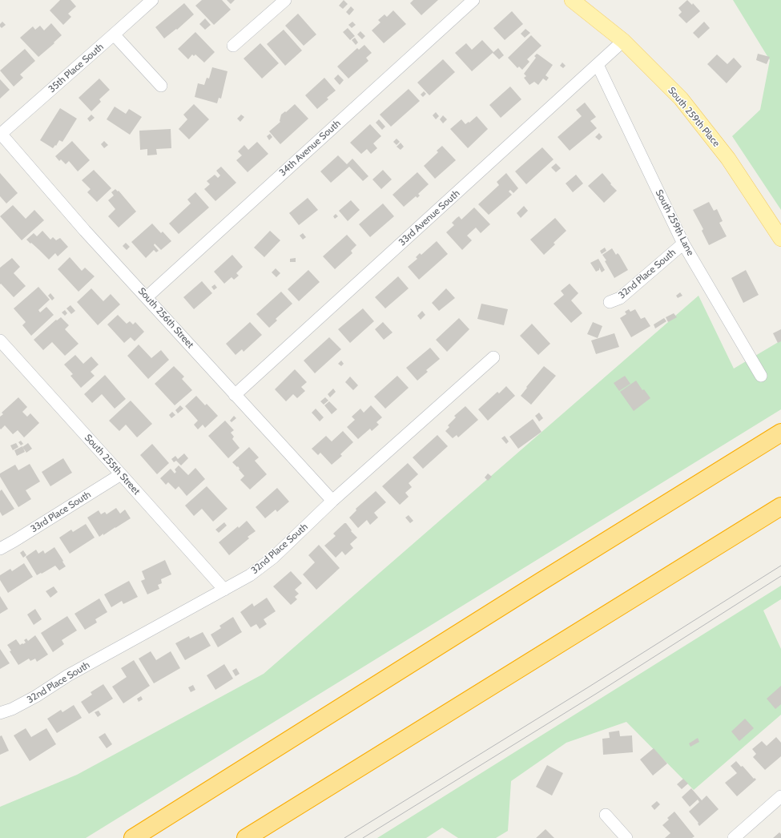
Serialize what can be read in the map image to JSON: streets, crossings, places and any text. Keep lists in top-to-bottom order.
{
  "streets": {
    "main road": ["South 259th Place"],
    "street": [
      "35th Place South",
      "34th Avenue South",
      "33rd Avenue South",
      "South 259th Lane",
      "32nd Place South",
      "South 256th Street",
      "South 255th Street",
      "33rd Place South"
    ]
  },
  "crossings": [
    ["35th Place South", "South 256th Street"],
    ["South 259th Place", "33rd Avenue South"],
    ["34th Avenue South", "South 256th Street"],
    ["33rd Avenue South", "South 259th Lane"],
    ["33rd Avenue South", "South 256th Street"],
    ["South 259th Lane", "32nd Place South"],
    ["32nd Place South", "South 256th Street"],
    ["32nd Place South", "South 255th Street"],
    ["South 255th Street", "33rd Place South"]
  ]
}
